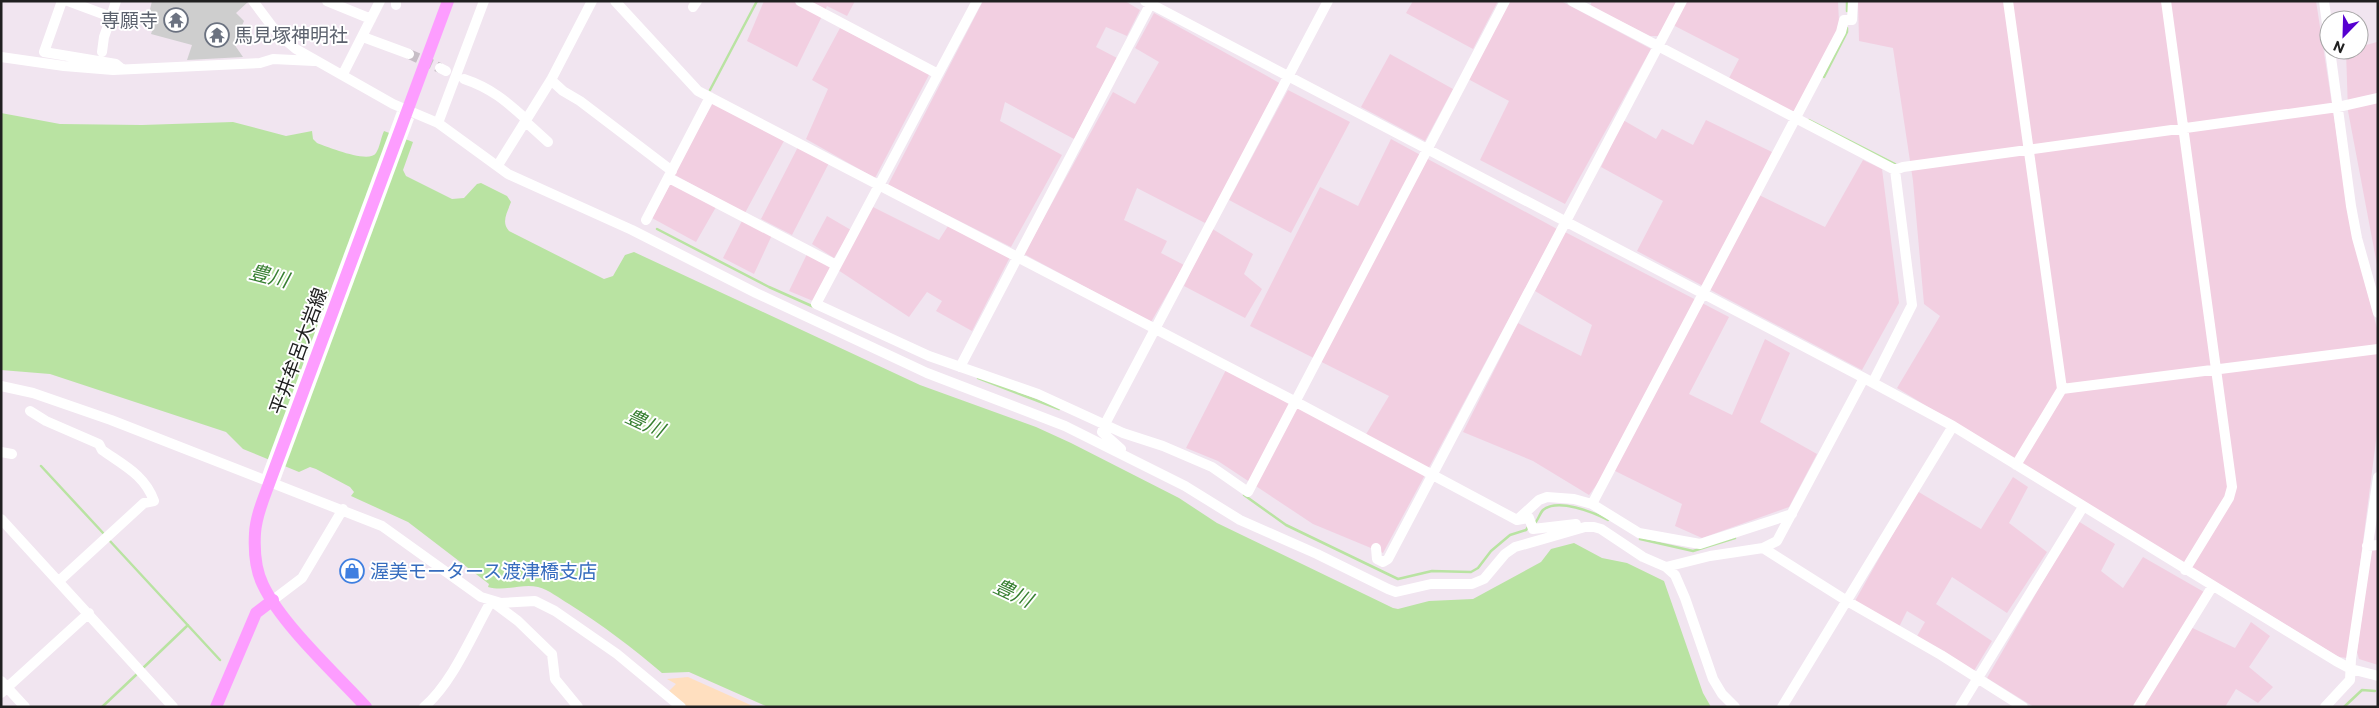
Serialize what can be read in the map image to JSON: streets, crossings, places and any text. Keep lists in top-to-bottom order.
{
  "streets": {
    "main road": ["平井牟呂大岩線"]
  },
  "water": ["豊川"],
  "places": {
    "temple": ["専願寺", "馬見塚神明社"],
    "shop": ["渥美モータース渡津橋支店"]
  },
  "north": "bottom left"
}
